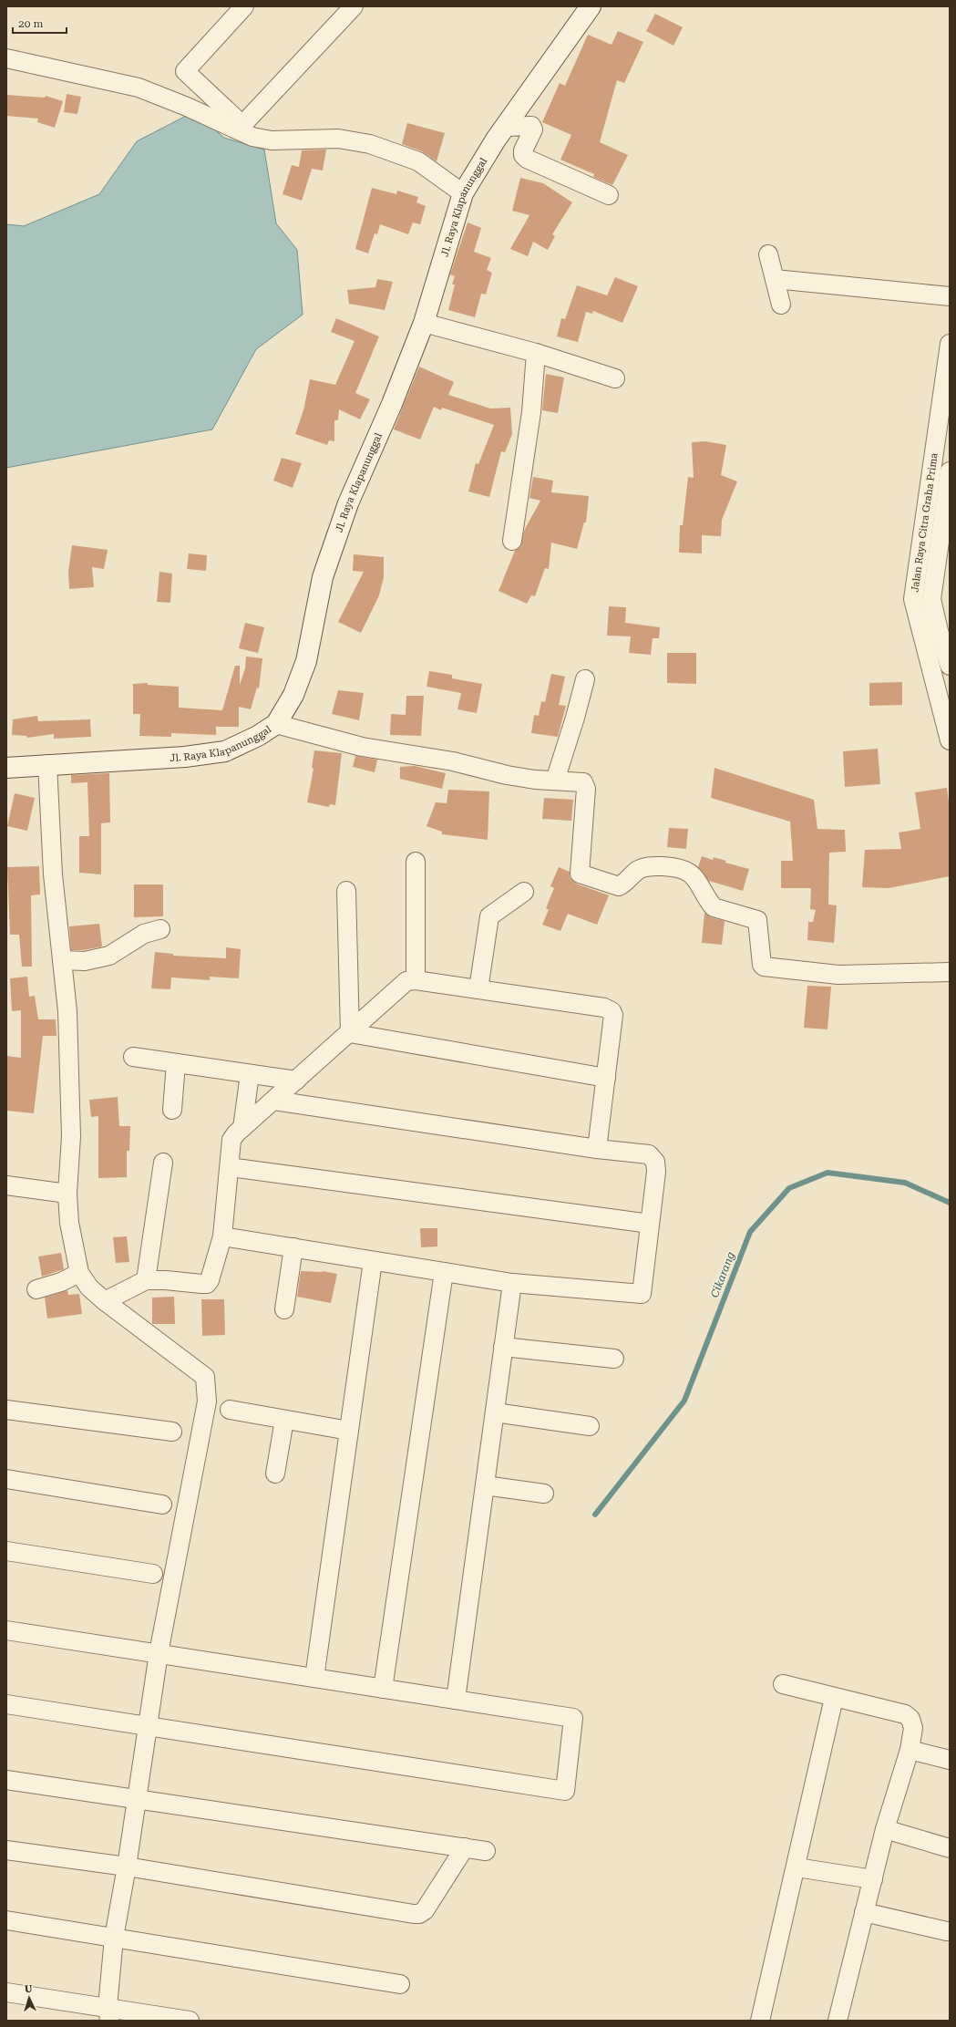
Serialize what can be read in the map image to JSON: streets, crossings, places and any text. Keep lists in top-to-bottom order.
{
  "streets": {
    "street": ["Jl. Raya Klapanunggal", "Jalan Raya Citra Graha Prima"]
  },
  "water": ["Cikarang"],
  "scale_bar": "20 m",
  "north": "top"
}
